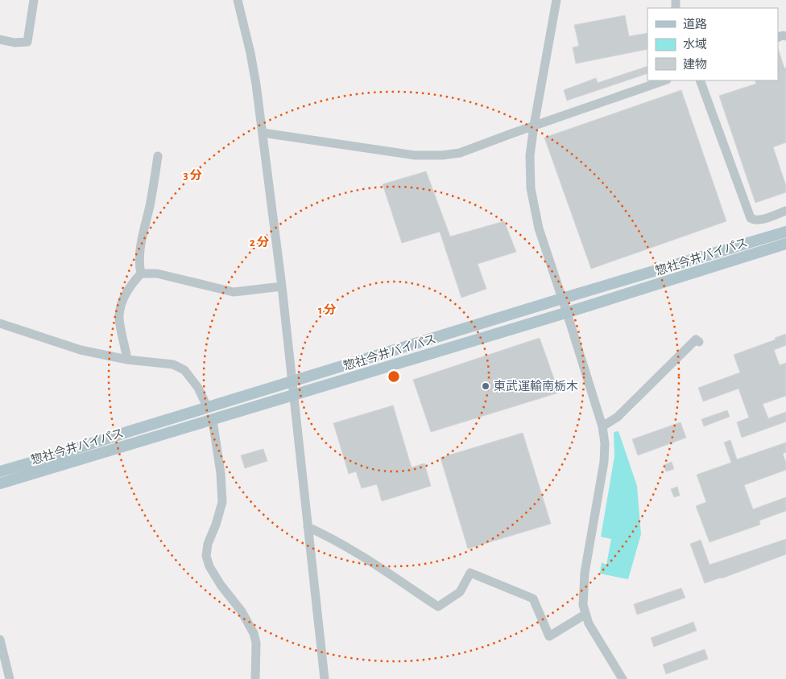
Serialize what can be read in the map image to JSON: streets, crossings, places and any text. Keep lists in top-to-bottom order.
{
  "streets": {
    "main road": ["惣社今井バイパス"]
  },
  "places": ["東武運輸南栃木"],
  "legend": ["道路", "水域", "建物"],
  "rings": ["3 分", "2 分", "1 分"]
}
